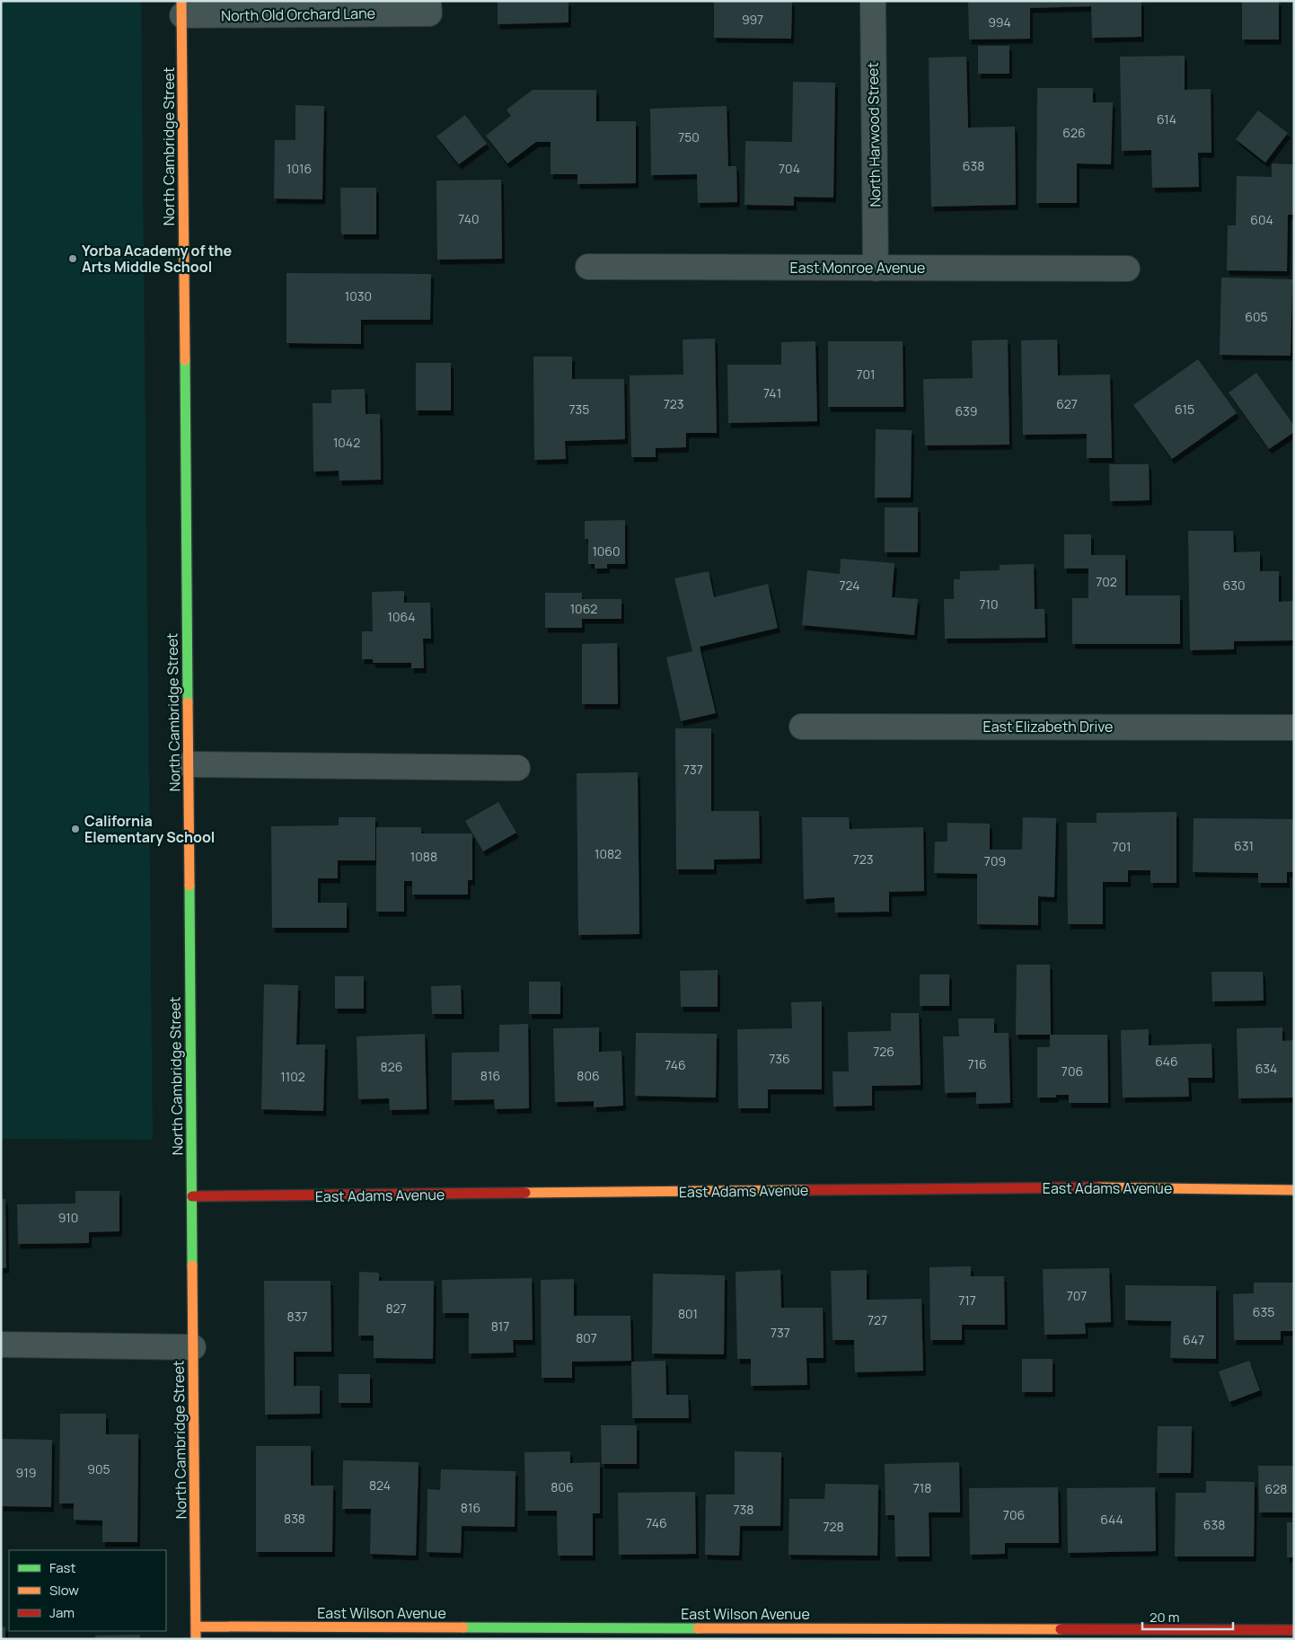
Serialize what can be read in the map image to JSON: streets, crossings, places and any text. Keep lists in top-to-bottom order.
{
  "streets": {
    "street": [
      "North Old Orchard Lane",
      "North Harwood Street",
      "North Cambridge Street",
      "East Monroe Avenue",
      "East Elizabeth Drive",
      "East Adams Avenue",
      "East Wilson Avenue"
    ]
  },
  "crossings": [
    ["North Old Orchard Lane", "North Cambridge Street"],
    ["North Harwood Street", "East Monroe Avenue"],
    ["North Cambridge Street", "East Adams Avenue"],
    ["North Cambridge Street", "East Wilson Avenue"]
  ],
  "places": ["Yorba Academy of the Arts Middle School", "California Elementary School"],
  "house_numbers": [
    "997",
    "994",
    "614",
    "626",
    "750",
    "638",
    "1016",
    "704",
    "740",
    "604",
    "1030",
    "605",
    "701",
    "741",
    "723",
    "627",
    "735",
    "615",
    "639",
    "1042",
    "1060",
    "702",
    "724",
    "630",
    "710",
    "1062",
    "1064",
    "737",
    "631",
    "701",
    "1082",
    "1088",
    "723",
    "709",
    "726",
    "736",
    "646",
    "716",
    "746",
    "826",
    "634",
    "706",
    "816",
    "806",
    "1102",
    "910",
    "707",
    "717",
    "827",
    "635",
    "801",
    "837",
    "727",
    "817",
    "737",
    "807",
    "647",
    "905",
    "919",
    "824",
    "806",
    "718",
    "628",
    "816",
    "738",
    "706",
    "838",
    "644",
    "746",
    "638",
    "728"
  ],
  "legend": ["Fast", "Slow", "Jam"],
  "scale_bar": "20 m"
}
